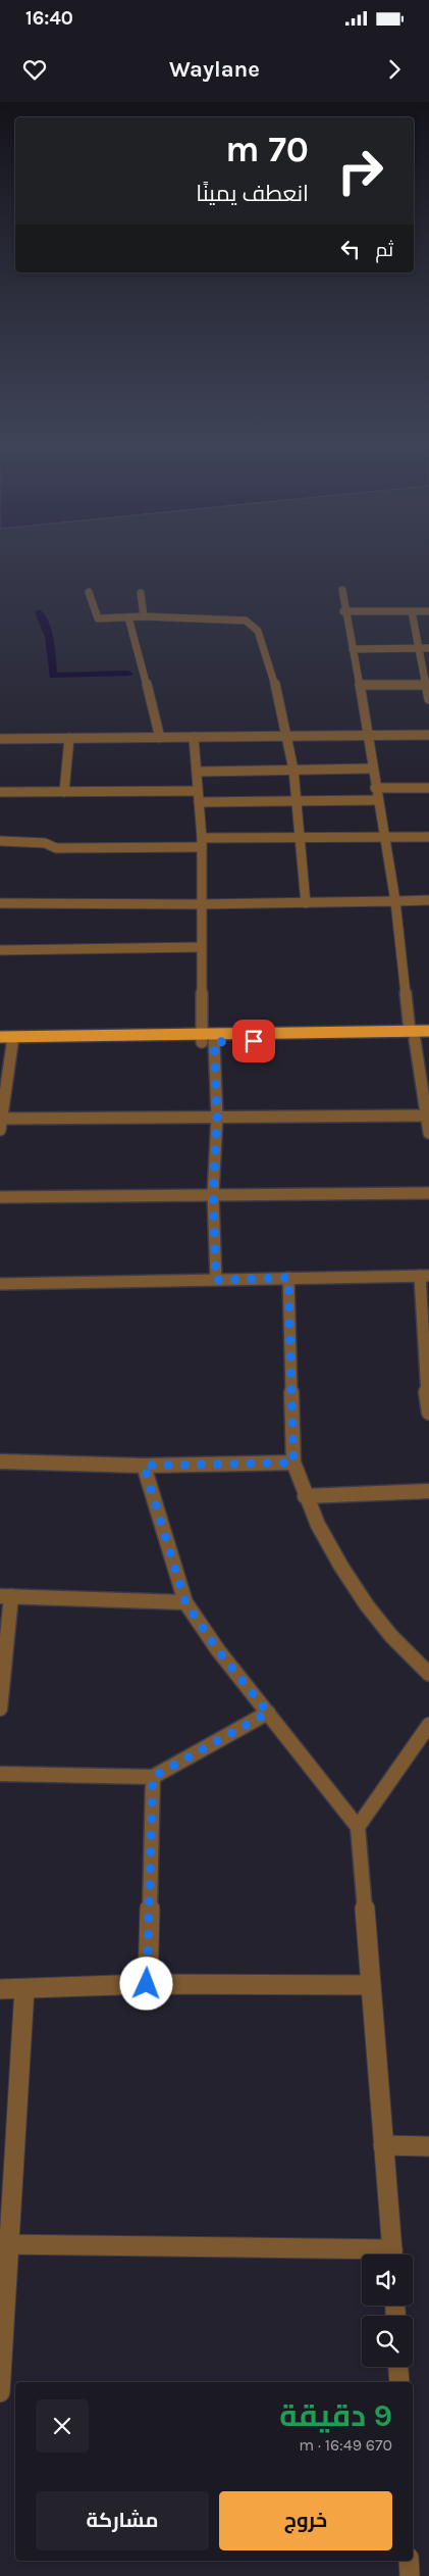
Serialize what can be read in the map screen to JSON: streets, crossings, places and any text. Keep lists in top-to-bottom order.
{
  "page": {
    "status": "16:40",
    "header": "Waylane",
    "turn": ["70 m", "انعطف يمينًا"],
    "then": "ثم",
    "heading": ["9 دقيقة", "670 m · 16:49"],
    "buttons": ["خروج", "مشاركة"]
  }
}
